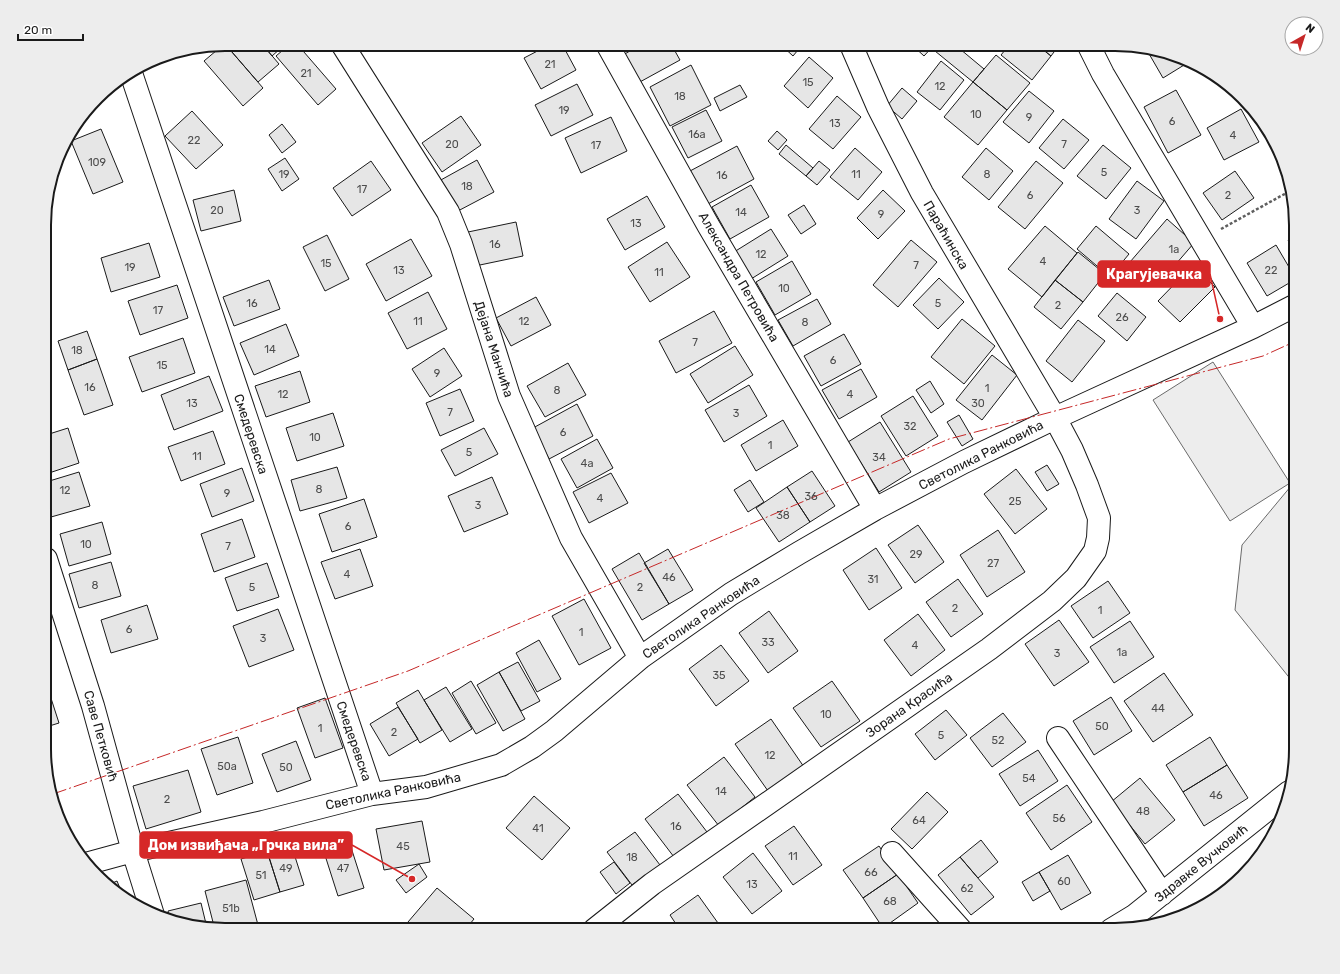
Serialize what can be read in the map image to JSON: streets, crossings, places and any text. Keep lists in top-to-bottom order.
{
  "streets": {
    "street": [
      "Параћинска",
      "Александра Петровића",
      "Дејана Манчића",
      "Смедеревска",
      "Светолика Ранковића",
      "Зорана Красића",
      "Саве Петковић",
      "Здравке Вучковић"
    ]
  },
  "crossings": [
    ["Параћинска", "Светолика Ранковића"],
    ["Параћинска", "Зорана Красића"],
    ["Александра Петровића", "Светолика Ранковића"],
    ["Дејана Манчића", "Светолика Ранковића"],
    ["Смедеревска", "Светолика Ранковића"],
    ["Светолика Ранковића", "Зорана Красића"],
    ["Светолика Ранковића", "Саве Петковић"]
  ],
  "places": ["Крагујевачка", "Дом извиђача „Грчка вила”"],
  "house_numbers": [
    "21",
    "21",
    "15",
    "12",
    "18",
    "19",
    "10",
    "9",
    "6",
    "13",
    "16a",
    "4",
    "22",
    "20",
    "7",
    "17",
    "109",
    "5",
    "19",
    "11",
    "8",
    "16",
    "18",
    "17",
    "6",
    "2",
    "20",
    "3",
    "14",
    "9",
    "13",
    "16",
    "1a",
    "12",
    "4",
    "15",
    "7",
    "19",
    "13",
    "22",
    "11",
    "10",
    "16",
    "5",
    "2",
    "17",
    "26",
    "11",
    "12",
    "8",
    "7",
    "14",
    "18",
    "6",
    "15",
    "9",
    "16",
    "1",
    "8",
    "12",
    "4",
    "13",
    "30",
    "7",
    "3",
    "32",
    "6",
    "10",
    "1",
    "5",
    "11",
    "34",
    "4a",
    "8",
    "12",
    "9",
    "36",
    "4",
    "25",
    "3",
    "38",
    "6",
    "10",
    "7",
    "29",
    "27",
    "4",
    "46",
    "31",
    "8",
    "5",
    "2",
    "2",
    "1",
    "6",
    "1",
    "3",
    "33",
    "4",
    "1a",
    "3",
    "35",
    "44",
    "10",
    "50",
    "1",
    "2",
    "5",
    "52",
    "12",
    "50a",
    "50",
    "54",
    "14",
    "46",
    "2",
    "48",
    "56",
    "64",
    "16",
    "41",
    "45",
    "11",
    "18",
    "49",
    "47",
    "66",
    "51",
    "60",
    "13",
    "62",
    "68",
    "51b"
  ],
  "scale_bar": "20 m",
  "north": "top right"
}
